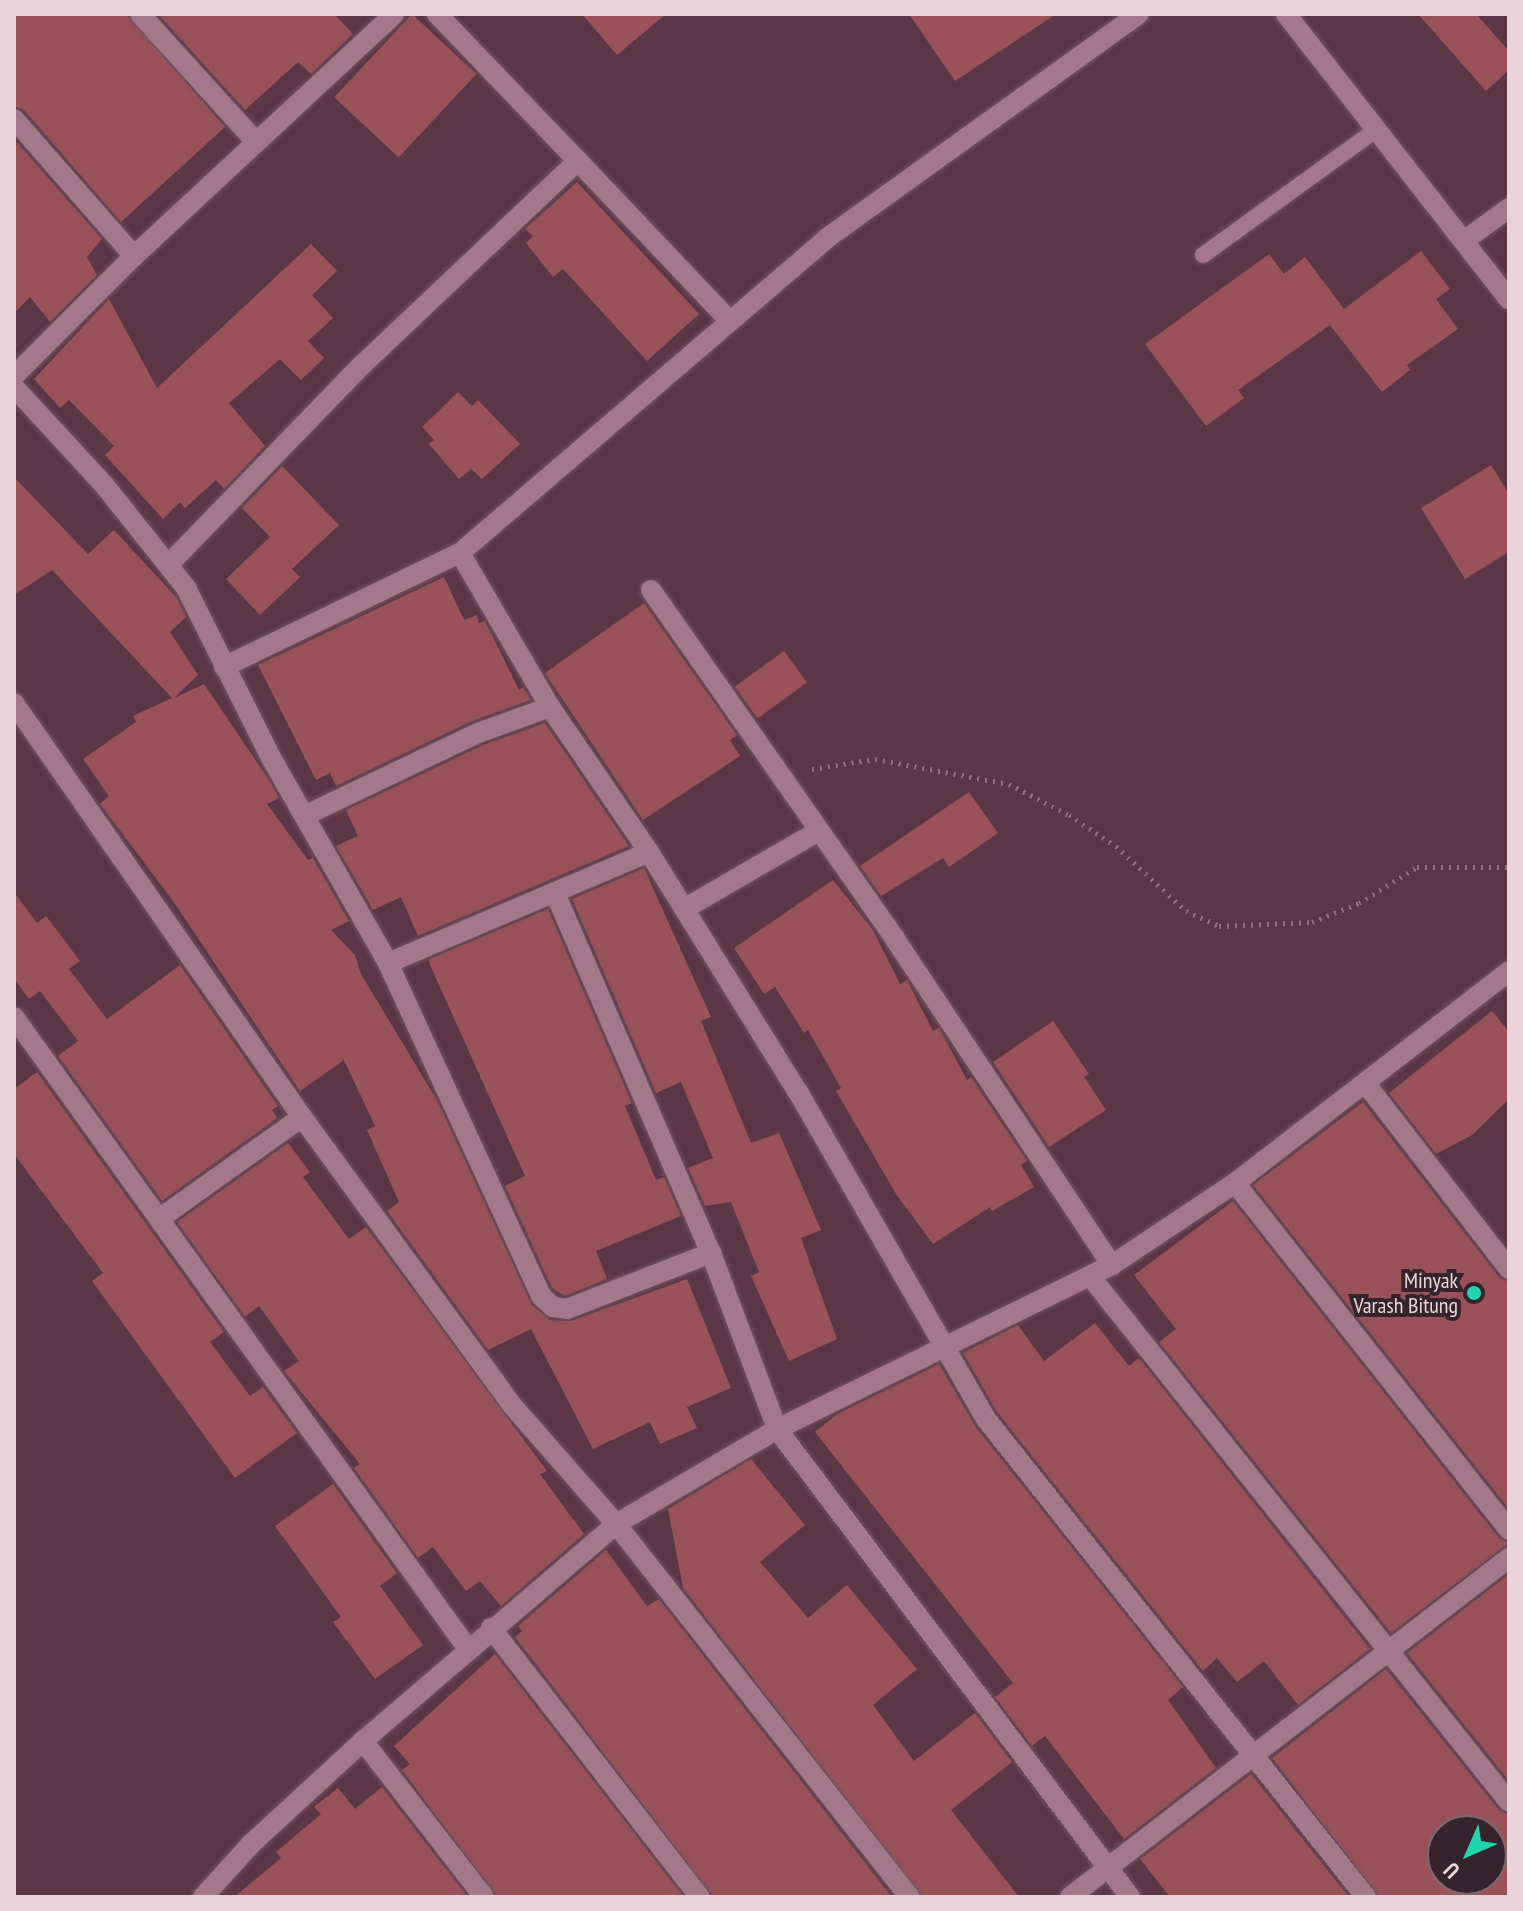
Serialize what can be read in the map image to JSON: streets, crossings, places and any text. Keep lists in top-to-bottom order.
{
  "places": ["Minyak Varash Bitung"],
  "north": "bottom left"
}
